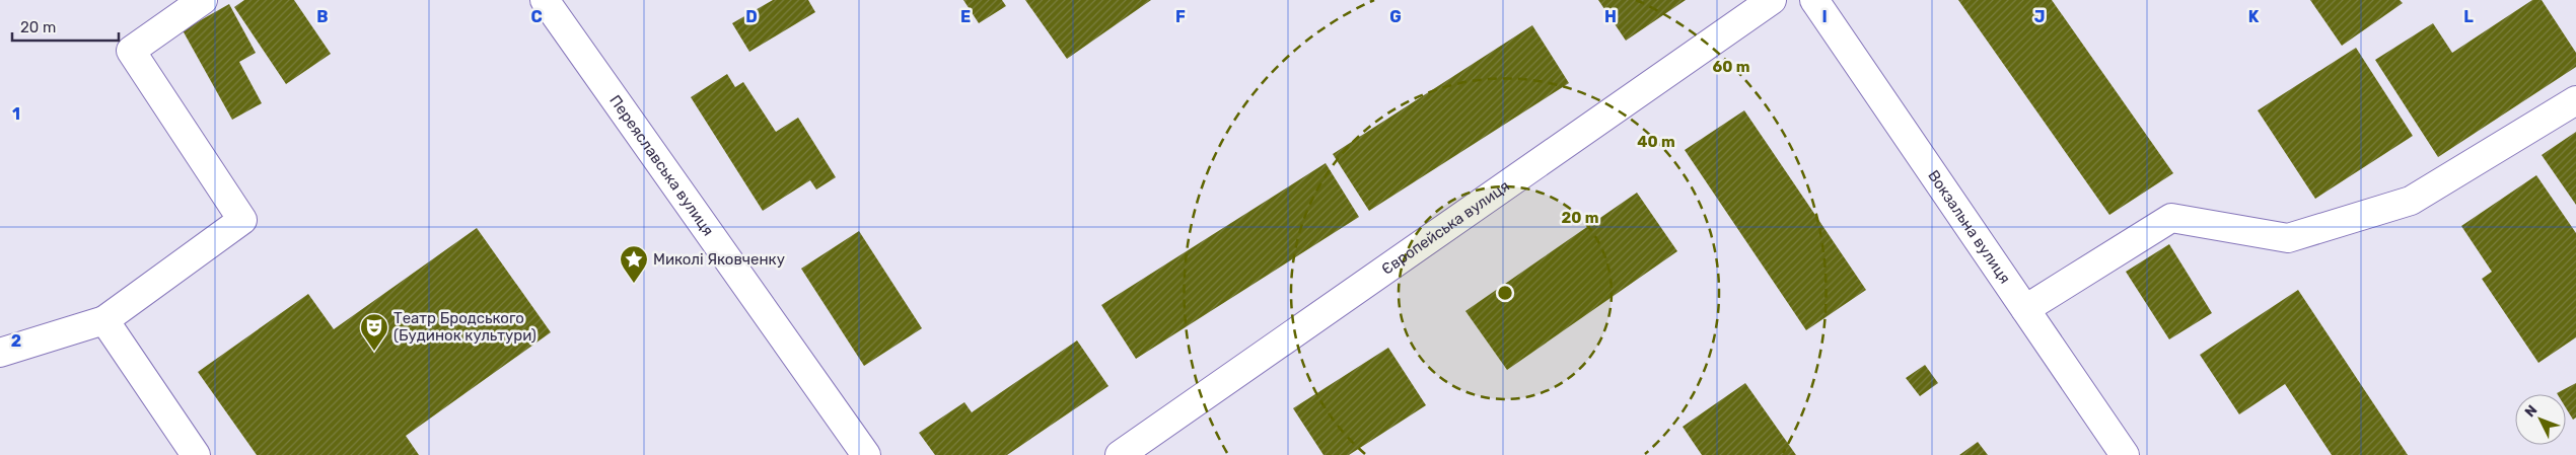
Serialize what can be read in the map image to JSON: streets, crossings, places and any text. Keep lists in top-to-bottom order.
{
  "streets": {
    "street": ["Переяславська вулиця", "Вокзальна вулиця", "Європейська вулиця"]
  },
  "places": {
    "place": ["Миколі Яковченку"],
    "theatre": ["Театр Бродського (Будинок культури)"]
  },
  "scale_bar": "20 m",
  "north": "top left",
  "grid": {
    "columns": [
      "B",
      "C",
      "D",
      "E",
      "F",
      "G",
      "H",
      "I",
      "J",
      "K",
      "L"
    ],
    "rows": ["1", "2"]
  },
  "rings": ["60 m", "40 m", "20 m"]
}
